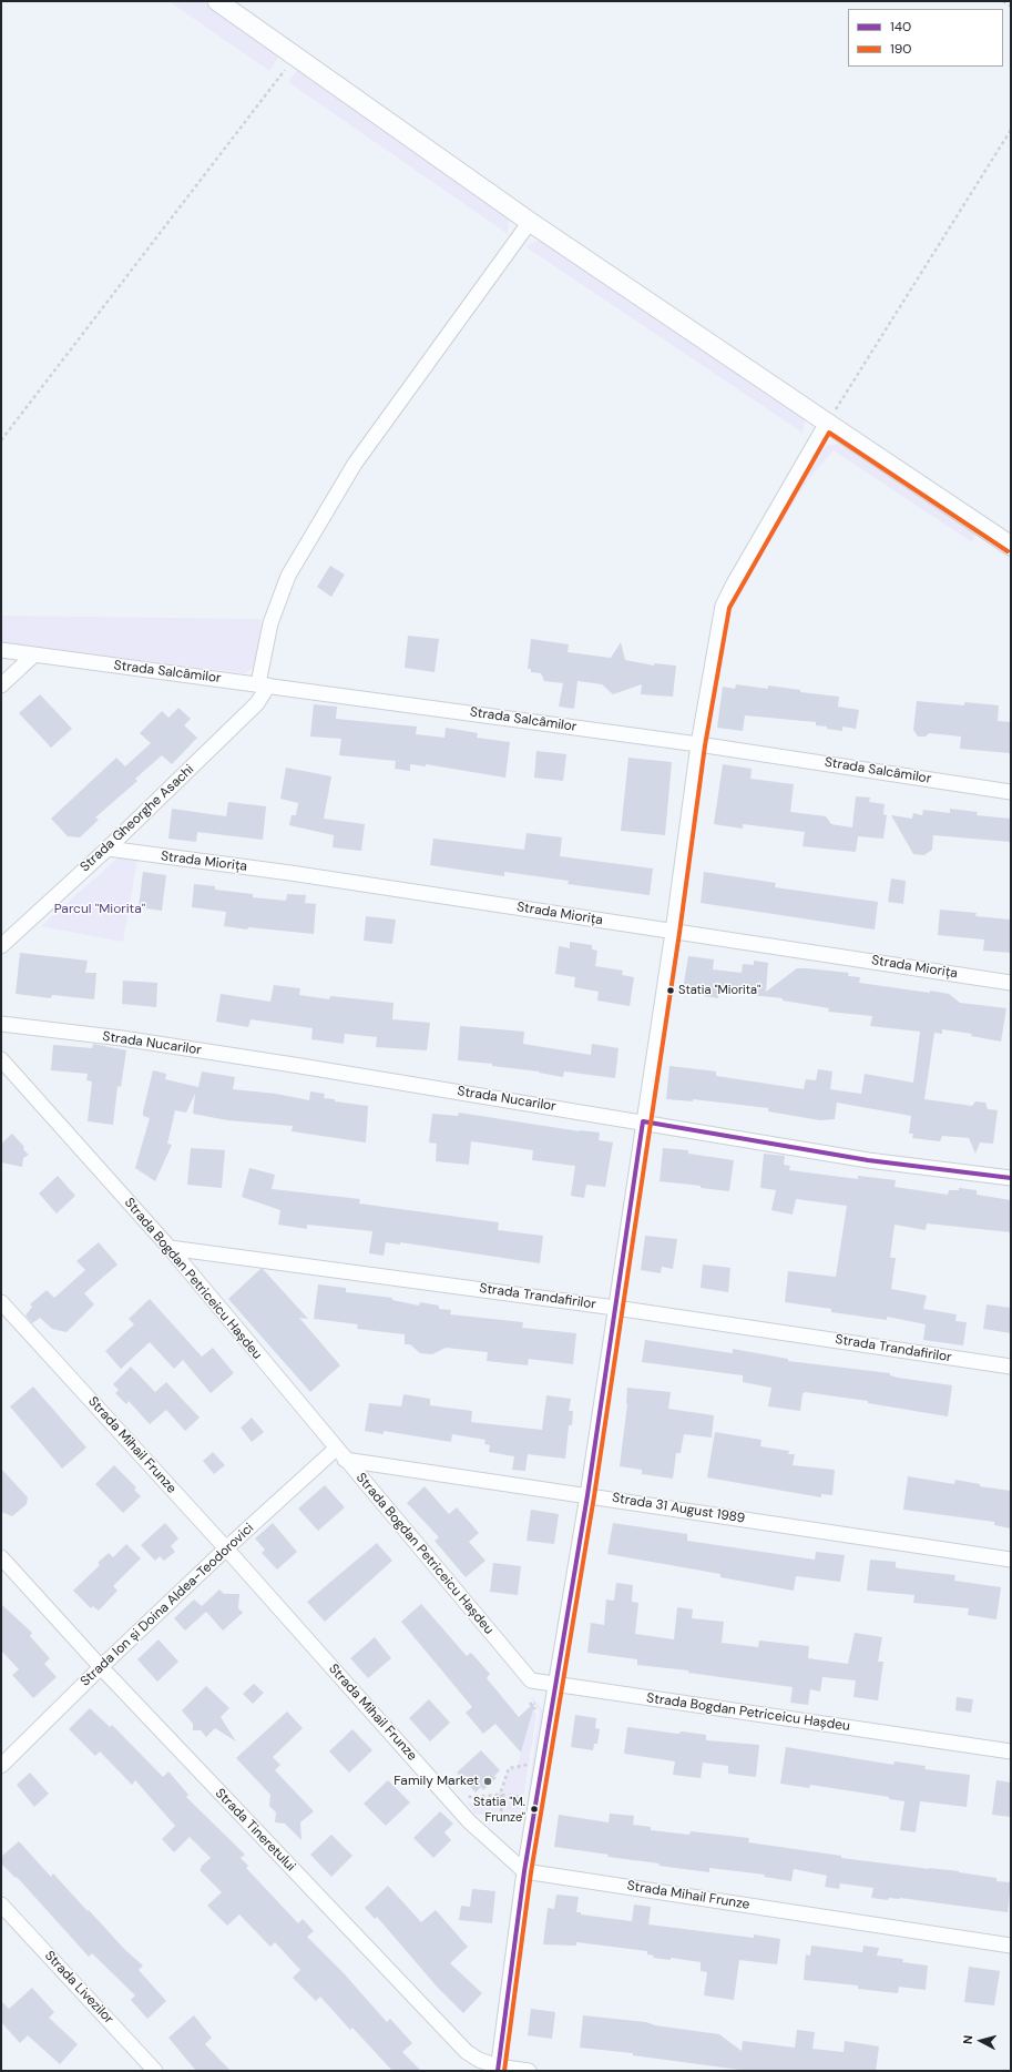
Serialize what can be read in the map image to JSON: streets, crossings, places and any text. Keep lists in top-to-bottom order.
{
  "streets": {
    "street": [
      "Strada Salcâmilor",
      "Strada Gheorghe Asachi",
      "Strada Miorița",
      "Strada Nucarilor",
      "Strada Bogdan Petriceicu Hașdeu",
      "Strada Trandafirilor",
      "Strada Mihail Frunze",
      "Strada 31 August 1989",
      "Strada Ion și Doina Aldea-Teodorovici",
      "Strada Tineretului",
      "Strada Livezilor"
    ]
  },
  "crossings": [
    ["Strada Salcâmilor", "Strada Gheorghe Asachi"],
    ["Strada Gheorghe Asachi", "Strada Miorița"],
    ["Strada Bogdan Petriceicu Hașdeu", "Strada Trandafirilor"],
    ["Strada Bogdan Petriceicu Hașdeu", "Strada 31 August 1989"],
    ["Strada Bogdan Petriceicu Hașdeu", "Strada Ion și Doina Aldea-Teodorovici"],
    ["Strada Mihail Frunze", "Strada Ion și Doina Aldea-Teodorovici"],
    ["Strada 31 August 1989", "Strada Ion și Doina Aldea-Teodorovici"],
    ["Strada Ion și Doina Aldea-Teodorovici", "Strada Tineretului"]
  ],
  "parks": ["Parcul \"Miorita\""],
  "places": ["Statia \"Miorita\"", "Family Market", "Statia \"M. Frunze\""],
  "lines": ["transit line 190", "transit line 140"],
  "legend": ["140", "190"],
  "north": "left"
}
